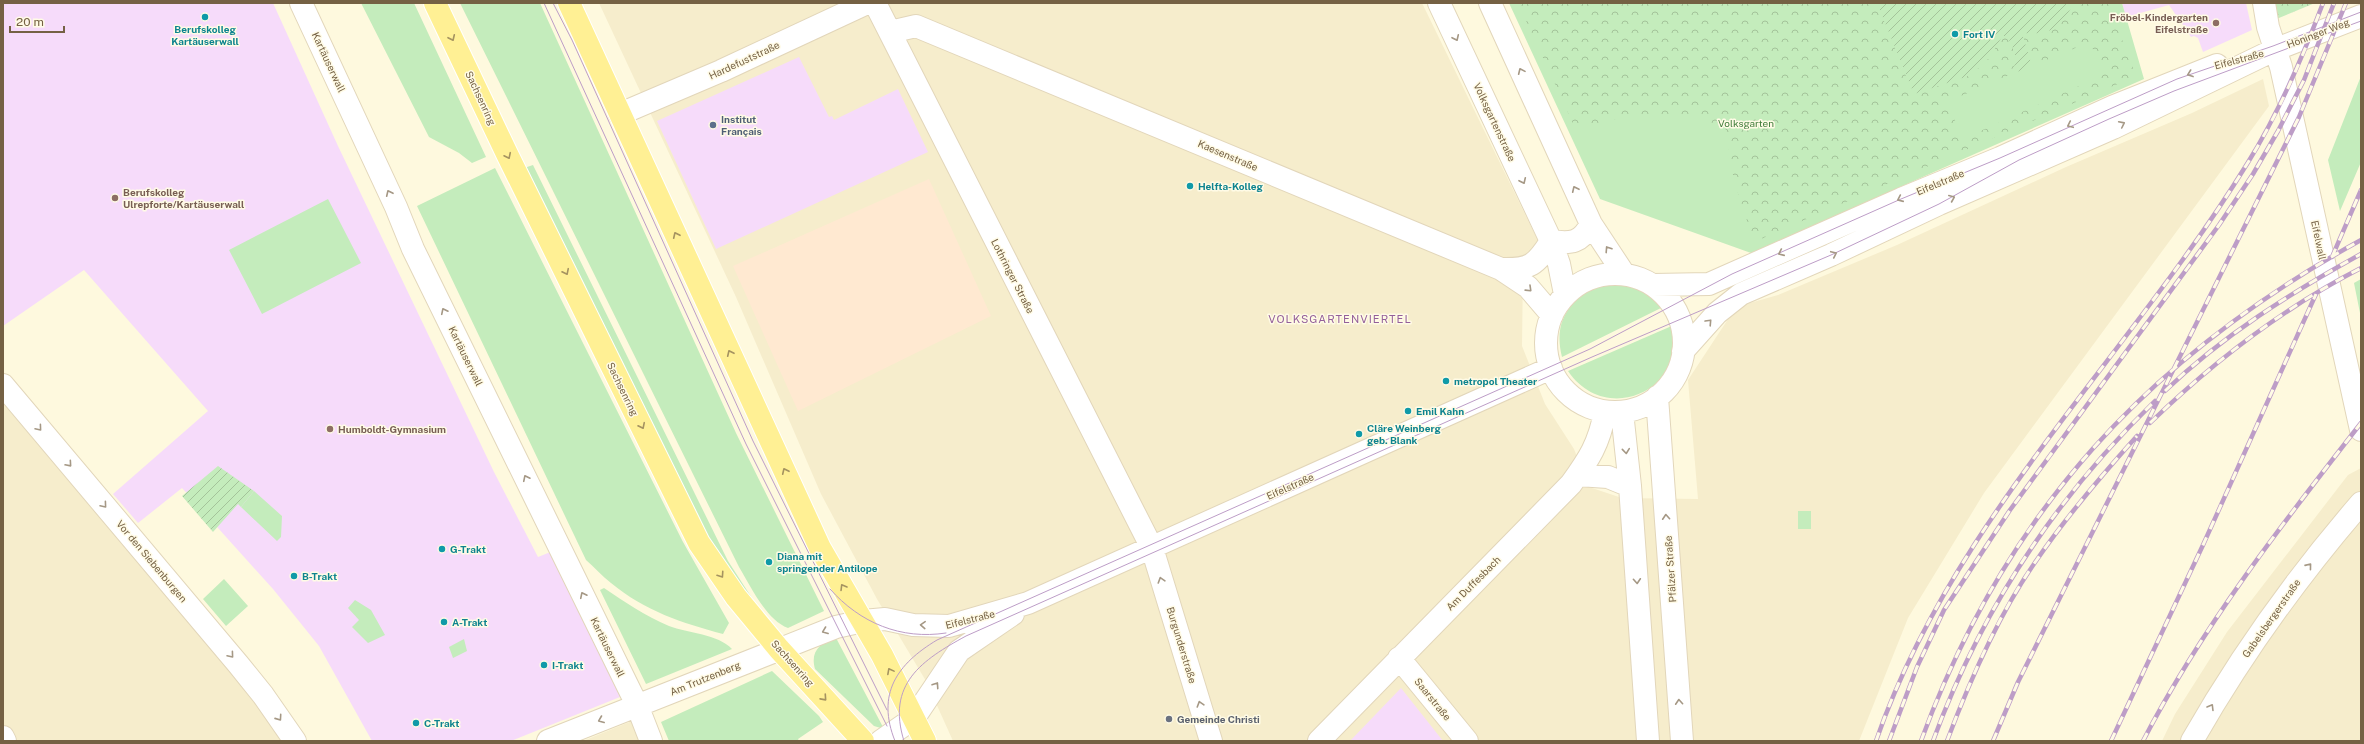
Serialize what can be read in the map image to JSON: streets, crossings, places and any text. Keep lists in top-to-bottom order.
{
  "streets": {
    "main road": ["Sachsenring"],
    "street": [
      "Höninger Weg",
      "Eifelstraße",
      "Hardefuststraße",
      "Kartäuserwall",
      "Volksgartenstraße",
      "Kaesenstraße",
      "Eifelwall",
      "Lothringer Straße",
      "Vor den Siebenburgen",
      "Pfälzer Straße",
      "Am Duffesbach",
      "Gabelsbergerstraße",
      "Burgunderstraße",
      "Am Trutzenberg",
      "Saarstraße"
    ]
  },
  "crossings": [
    ["Höninger Weg", "Eifelstraße"],
    ["Höninger Weg", "Eifelwall"],
    ["Eifelstraße", "Volksgartenstraße"],
    ["Eifelstraße", "Kaesenstraße"],
    ["Eifelstraße", "Eifelwall"],
    ["Eifelstraße", "Lothringer Straße"],
    ["Eifelstraße", "Pfälzer Straße"],
    ["Eifelstraße", "Am Duffesbach"],
    ["Eifelstraße", "Burgunderstraße"],
    ["Eifelstraße", "Am Trutzenberg"],
    ["Kartäuserwall", "Am Trutzenberg"],
    ["Sachsenring", "Am Trutzenberg"],
    ["Volksgartenstraße", "Kaesenstraße"],
    ["Volksgartenstraße", "Pfälzer Straße"],
    ["Volksgartenstraße", "Am Duffesbach"],
    ["Kaesenstraße", "Lothringer Straße"],
    ["Kaesenstraße", "Pfälzer Straße"],
    ["Kaesenstraße", "Am Duffesbach"],
    ["Lothringer Straße", "Burgunderstraße"],
    ["Pfälzer Straße", "Am Duffesbach"],
    ["Am Duffesbach", "Saarstraße"]
  ],
  "one_way": [
    "Kartäuserwall",
    "Vor den Siebenburgen",
    "Gabelsbergerstraße",
    "Burgunderstraße",
    "Am Trutzenberg"
  ],
  "districts": ["VOLKSGARTENVIERTEL"],
  "parks": ["Volksgarten"],
  "places": [
    "Berufskolleg Kartäuserwall",
    "Fröbel-Kindergarten Eifelstraße",
    "Fort IV",
    "Institut Français",
    "Helfta-Kolleg",
    "Berufskolleg Ulrepforte/Kartäuserwall",
    "metropol Theater",
    "Emil Kahn",
    "Humboldt-Gymnasium",
    "Cläre Weinberg geb. Blank",
    "G-Trakt",
    "Diana mit springender Antilope",
    "B-Trakt",
    "A-Trakt",
    "I-Trakt",
    "Gemeinde Christi",
    "C-Trakt"
  ],
  "scale_bar": "20 m"
}
